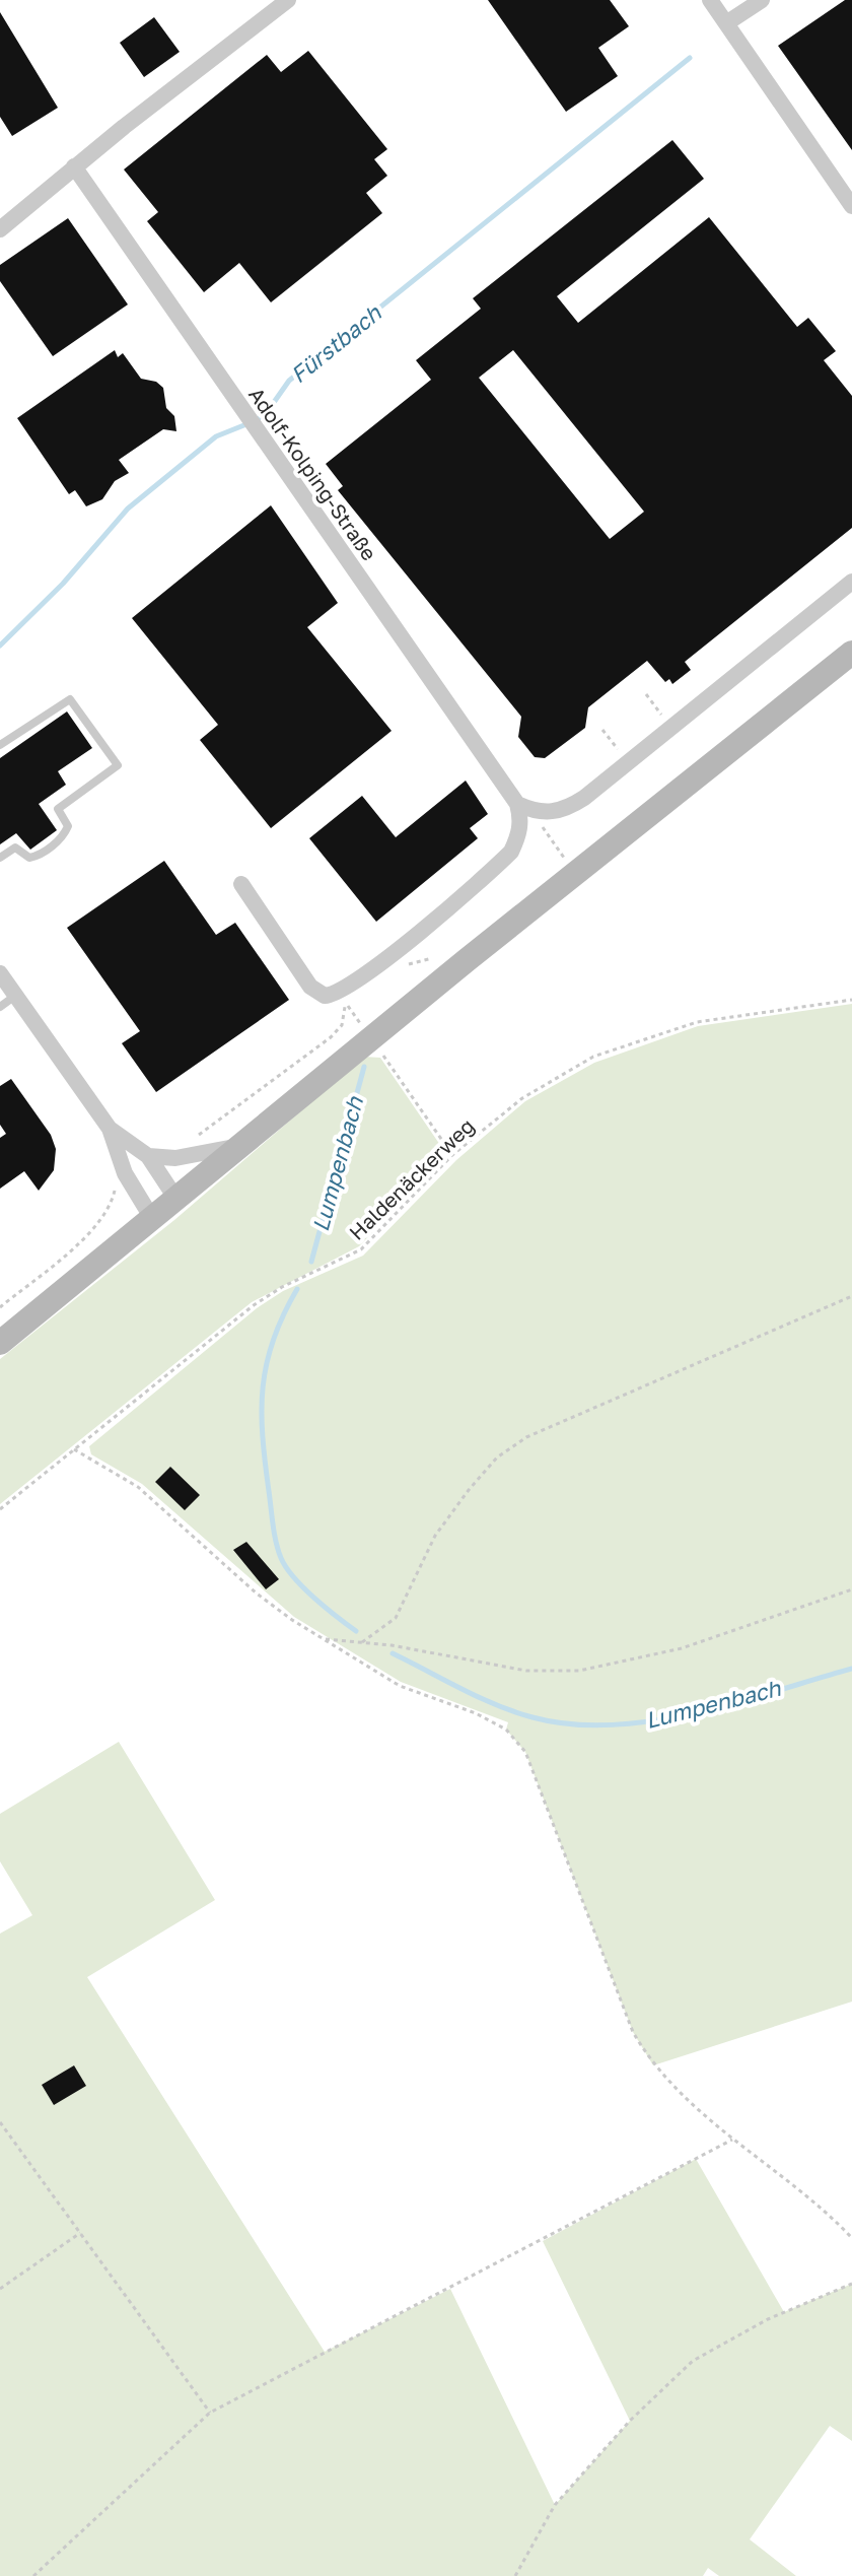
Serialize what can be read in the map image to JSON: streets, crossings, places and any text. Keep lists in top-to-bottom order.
{
  "streets": {
    "street": ["Adolf-Kolping-Straße"],
    "path": ["Haldenäckerweg"]
  },
  "water": ["Fürstbach", "Lumpenbach"]
}
